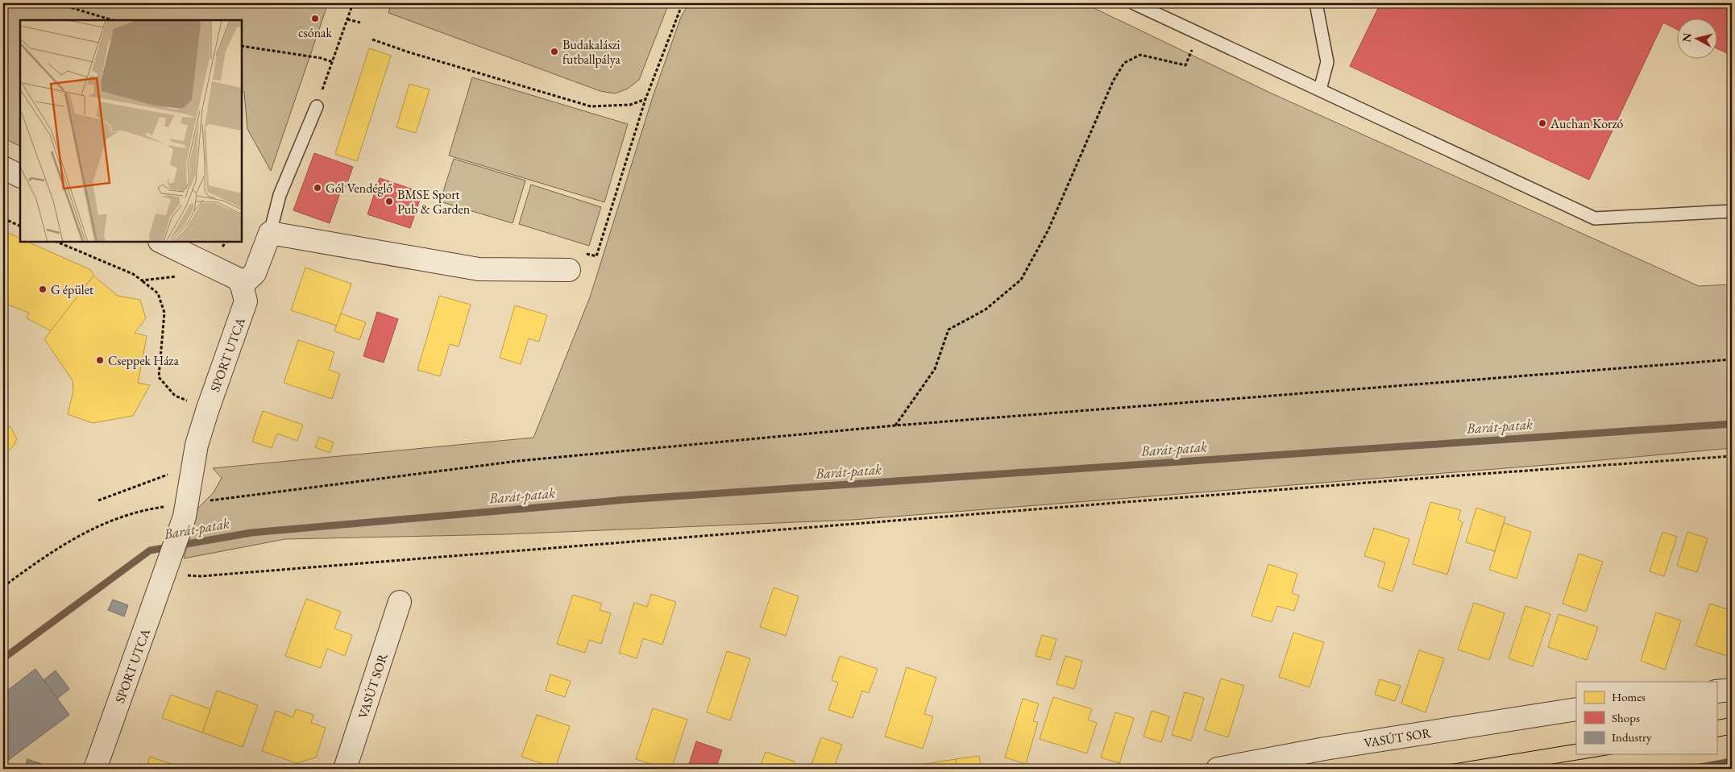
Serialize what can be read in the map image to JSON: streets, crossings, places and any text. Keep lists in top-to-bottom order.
{
  "streets": {
    "street": ["SPORT UTCA", "VASÚT SOR"]
  },
  "water": ["Barát-patak"],
  "places": [
    "csónak",
    "Budakalászi futballpálya",
    "Auchan Korzó",
    "Gól Vendéglő",
    "BMSE Sport Pub & Garden",
    "G épület",
    "Cseppek Háza"
  ],
  "legend": ["Homes", "Shops", "Industry"],
  "north": "left"
}
